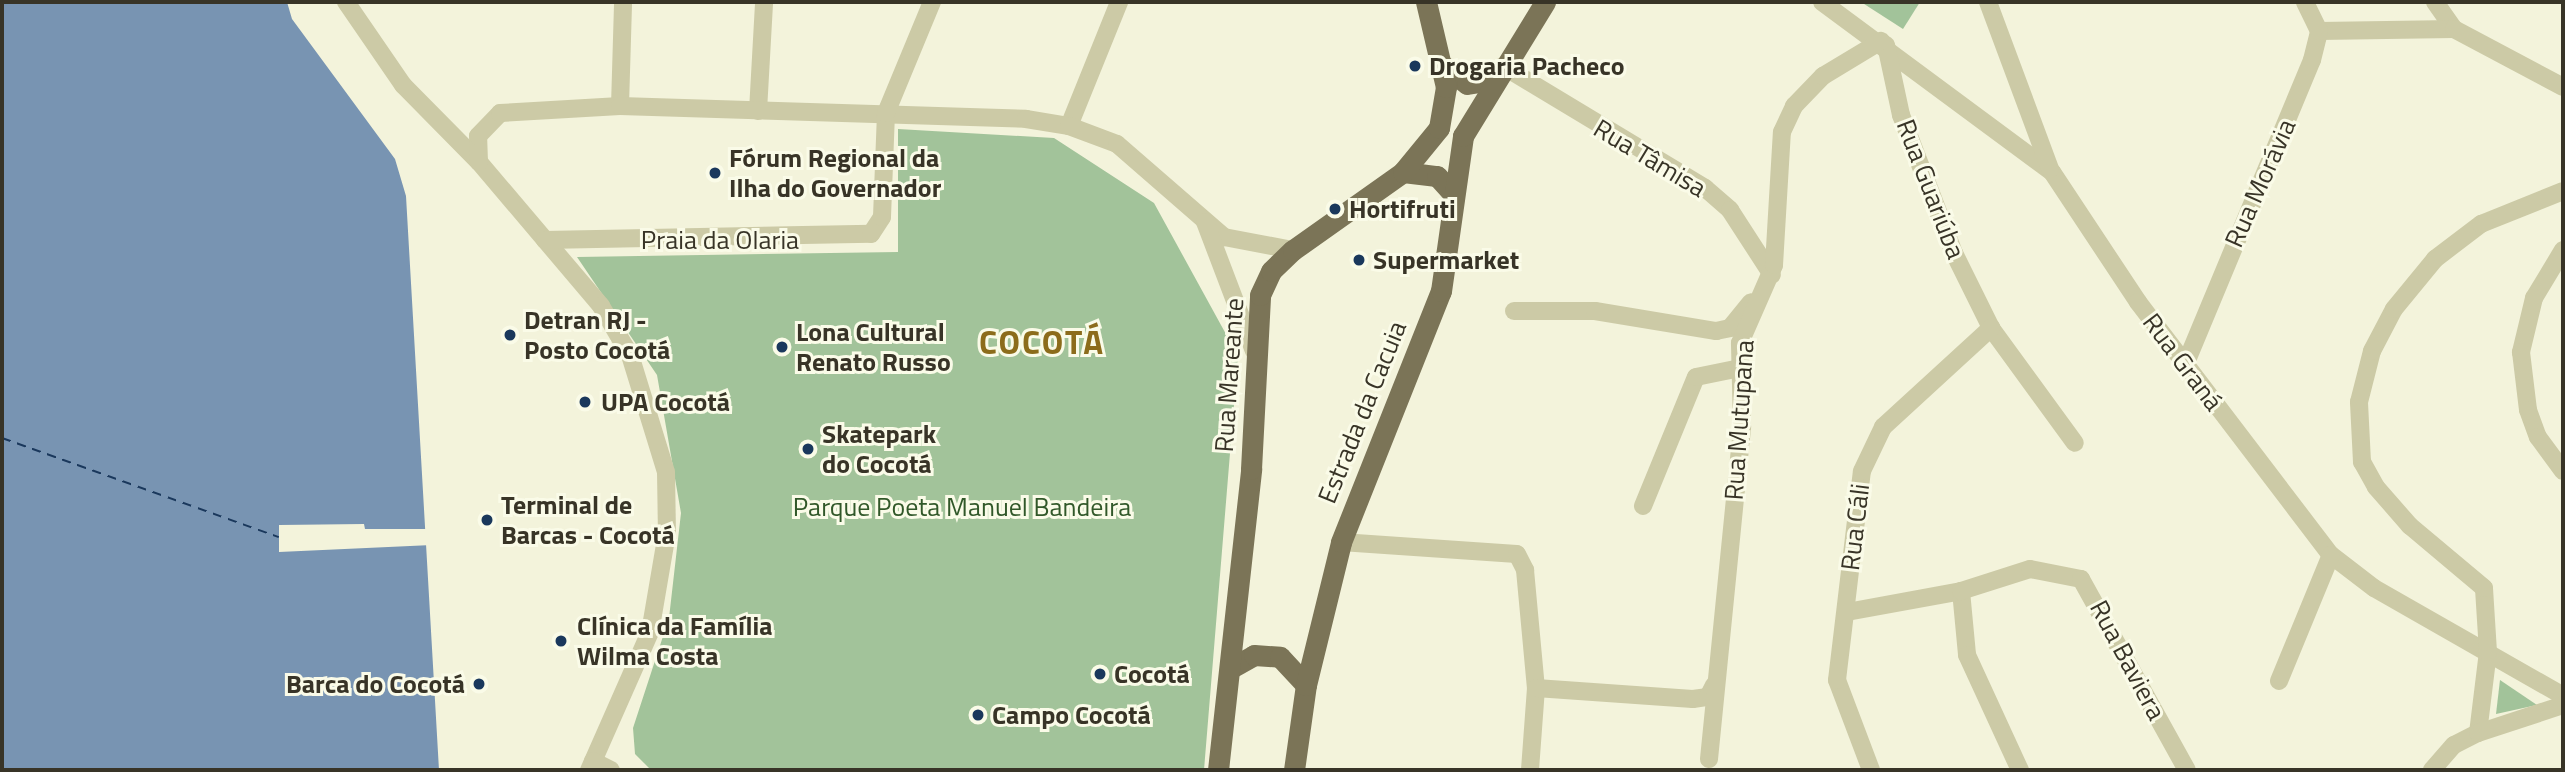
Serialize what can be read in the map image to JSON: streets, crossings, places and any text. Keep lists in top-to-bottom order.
{
  "streets": {
    "main road": ["Rua Mareante", "Estrada da Cacuia"],
    "street": [
      "Rua Tâmisa",
      "Rua Morávia",
      "Rua Guariúba",
      "Praia da Olaria",
      "Rua Graná",
      "Rua Mutupana",
      "Rua Cáli",
      "Rua Baviera"
    ]
  },
  "crossings": [
    ["Rua Tâmisa", "Estrada da Cacuia"],
    ["Rua Tâmisa", "Rua Mutupana"],
    ["Rua Morávia", "Rua Graná"],
    ["Rua Guariúba", "Rua Graná"],
    ["Rua Guariúba", "Rua Mutupana"],
    ["Rua Guariúba", "Rua Cáli"],
    ["Rua Graná", "Rua Mutupana"],
    ["Rua Cáli", "Rua Baviera"]
  ],
  "districts": ["COCOTÁ"],
  "parks": ["Parque Poeta Manuel Bandeira"],
  "places": [
    "Drogaria Pacheco",
    "Fórum Regional da Ilha do Governador",
    "Hortifruti",
    "Supermarket",
    "Detran RJ - Posto Cocotá",
    "Lona Cultural Renato Russo",
    "UPA Cocotá",
    "Skatepark do Cocotá",
    "Terminal de Barcas - Cocotá",
    "Clínica da Família Wilma Costa",
    "Cocotá",
    "Barca do Cocotá",
    "Campo Cocotá"
  ]
}
